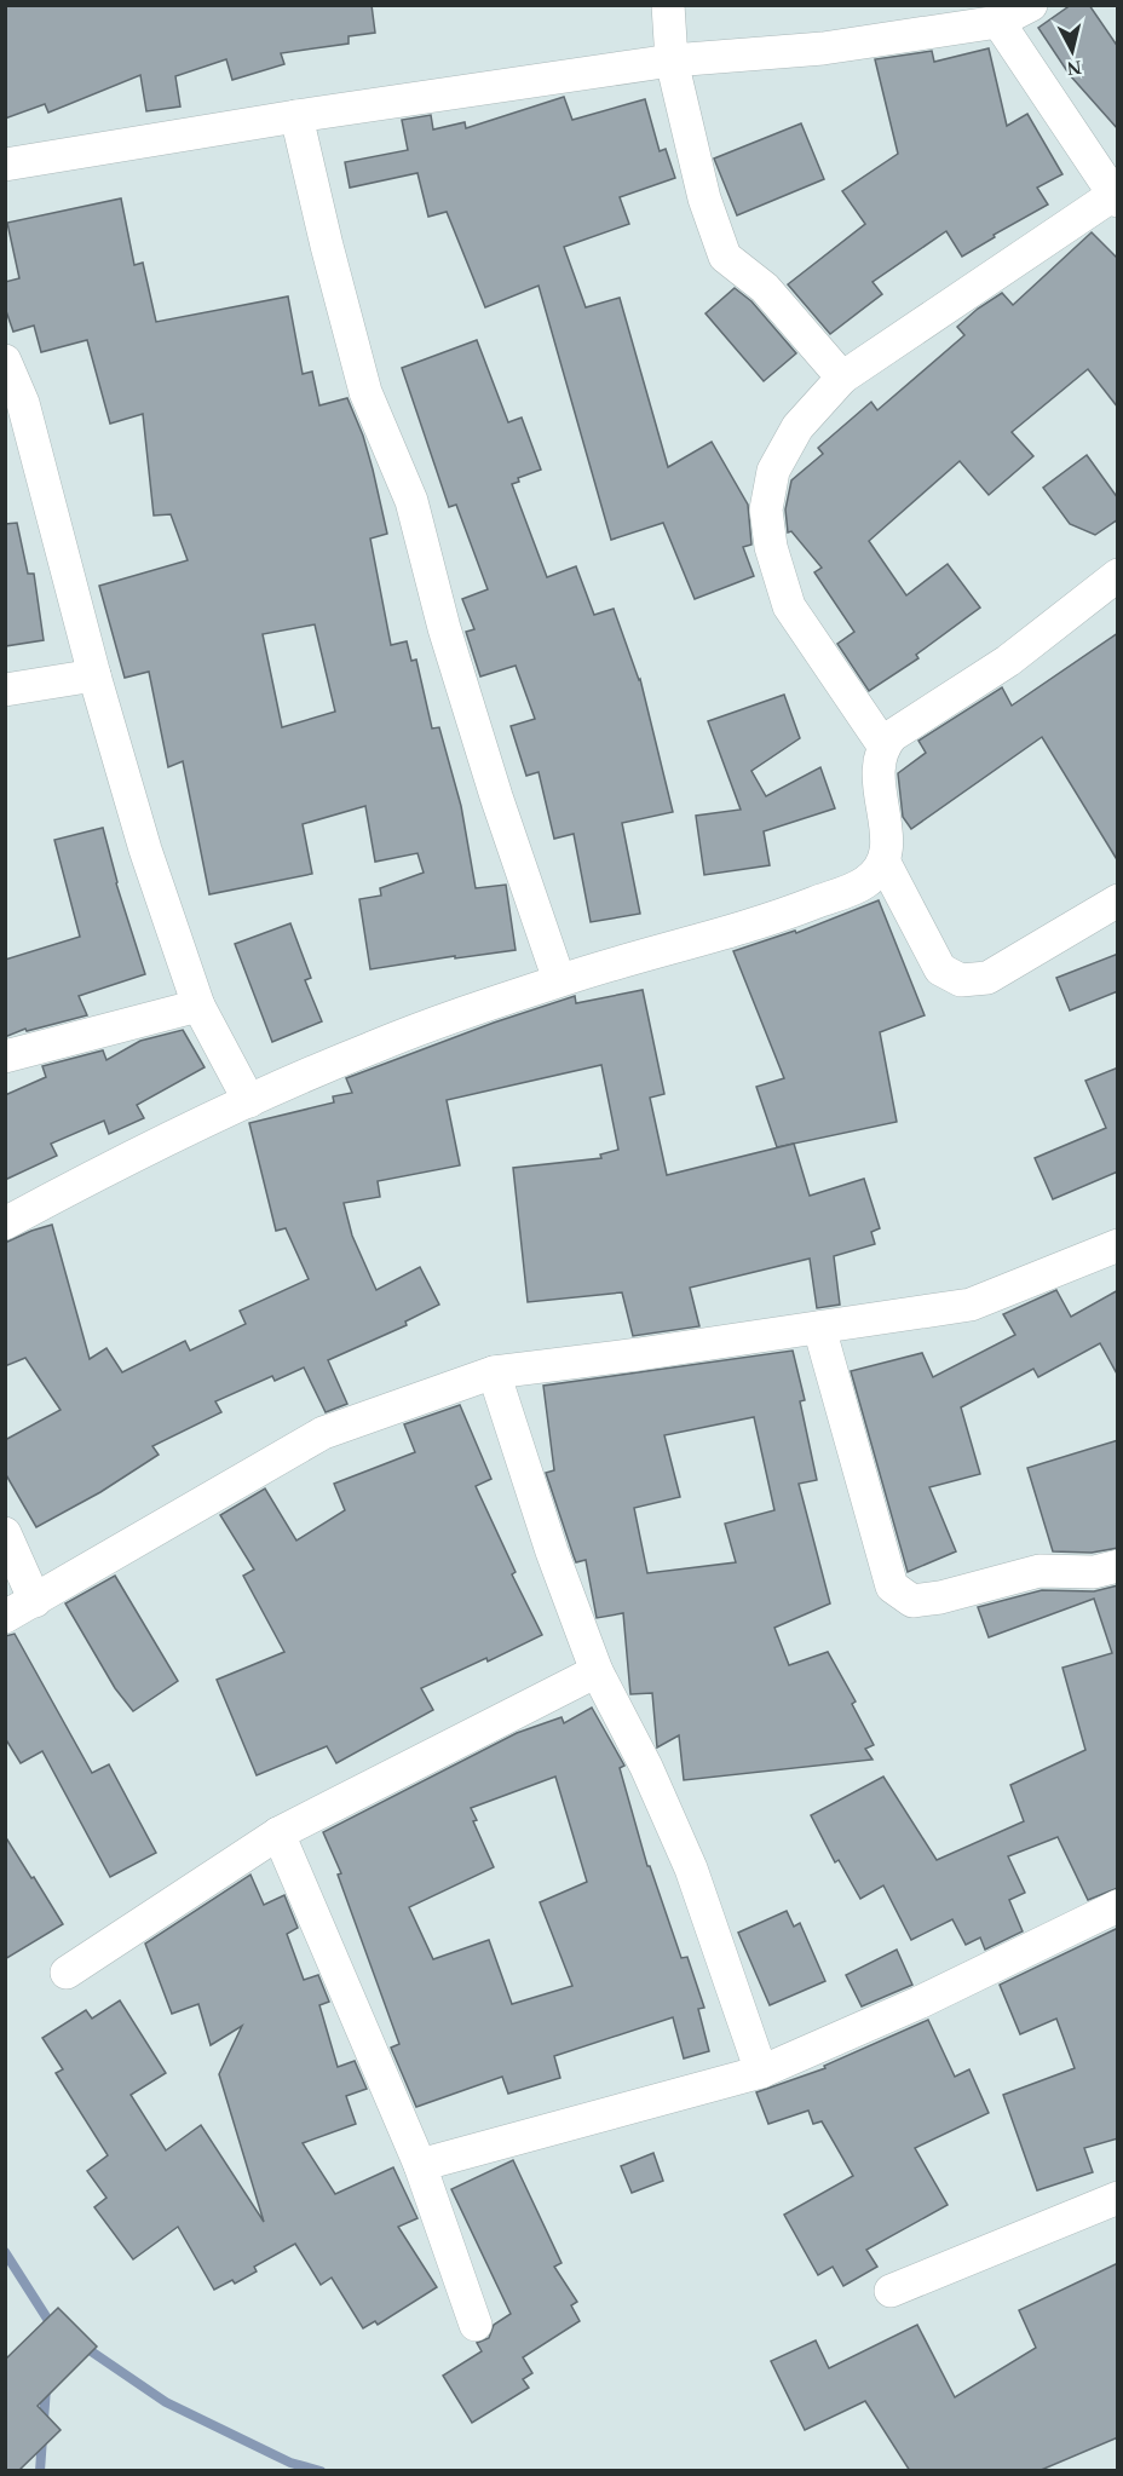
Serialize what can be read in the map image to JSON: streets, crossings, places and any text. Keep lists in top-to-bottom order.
{
  "north": "bottom"
}
